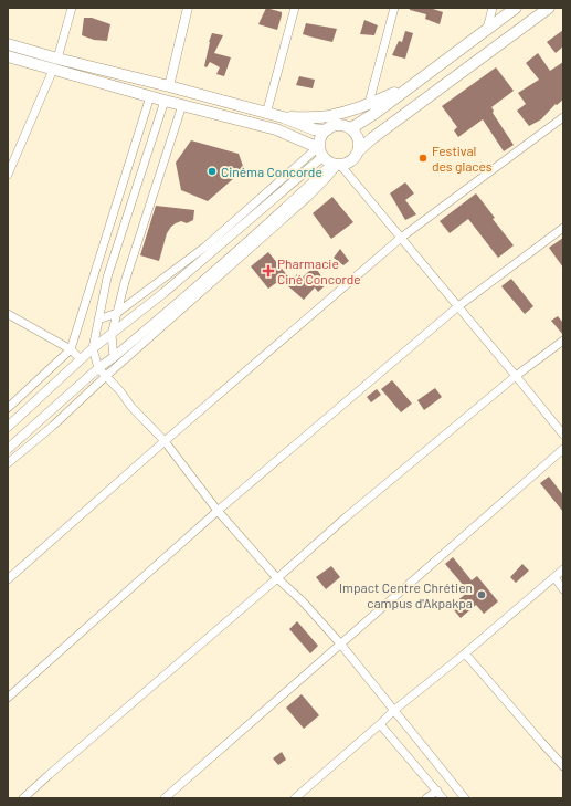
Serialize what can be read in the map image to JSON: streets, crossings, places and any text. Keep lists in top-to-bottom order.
{
  "places": {
    "other": ["Festival des glaces", "Cinéma Concorde", "Impact Centre Chrétien campus d'Akpakpa"],
    "health": ["Pharmacie Ciné Concorde"]
  }
}
